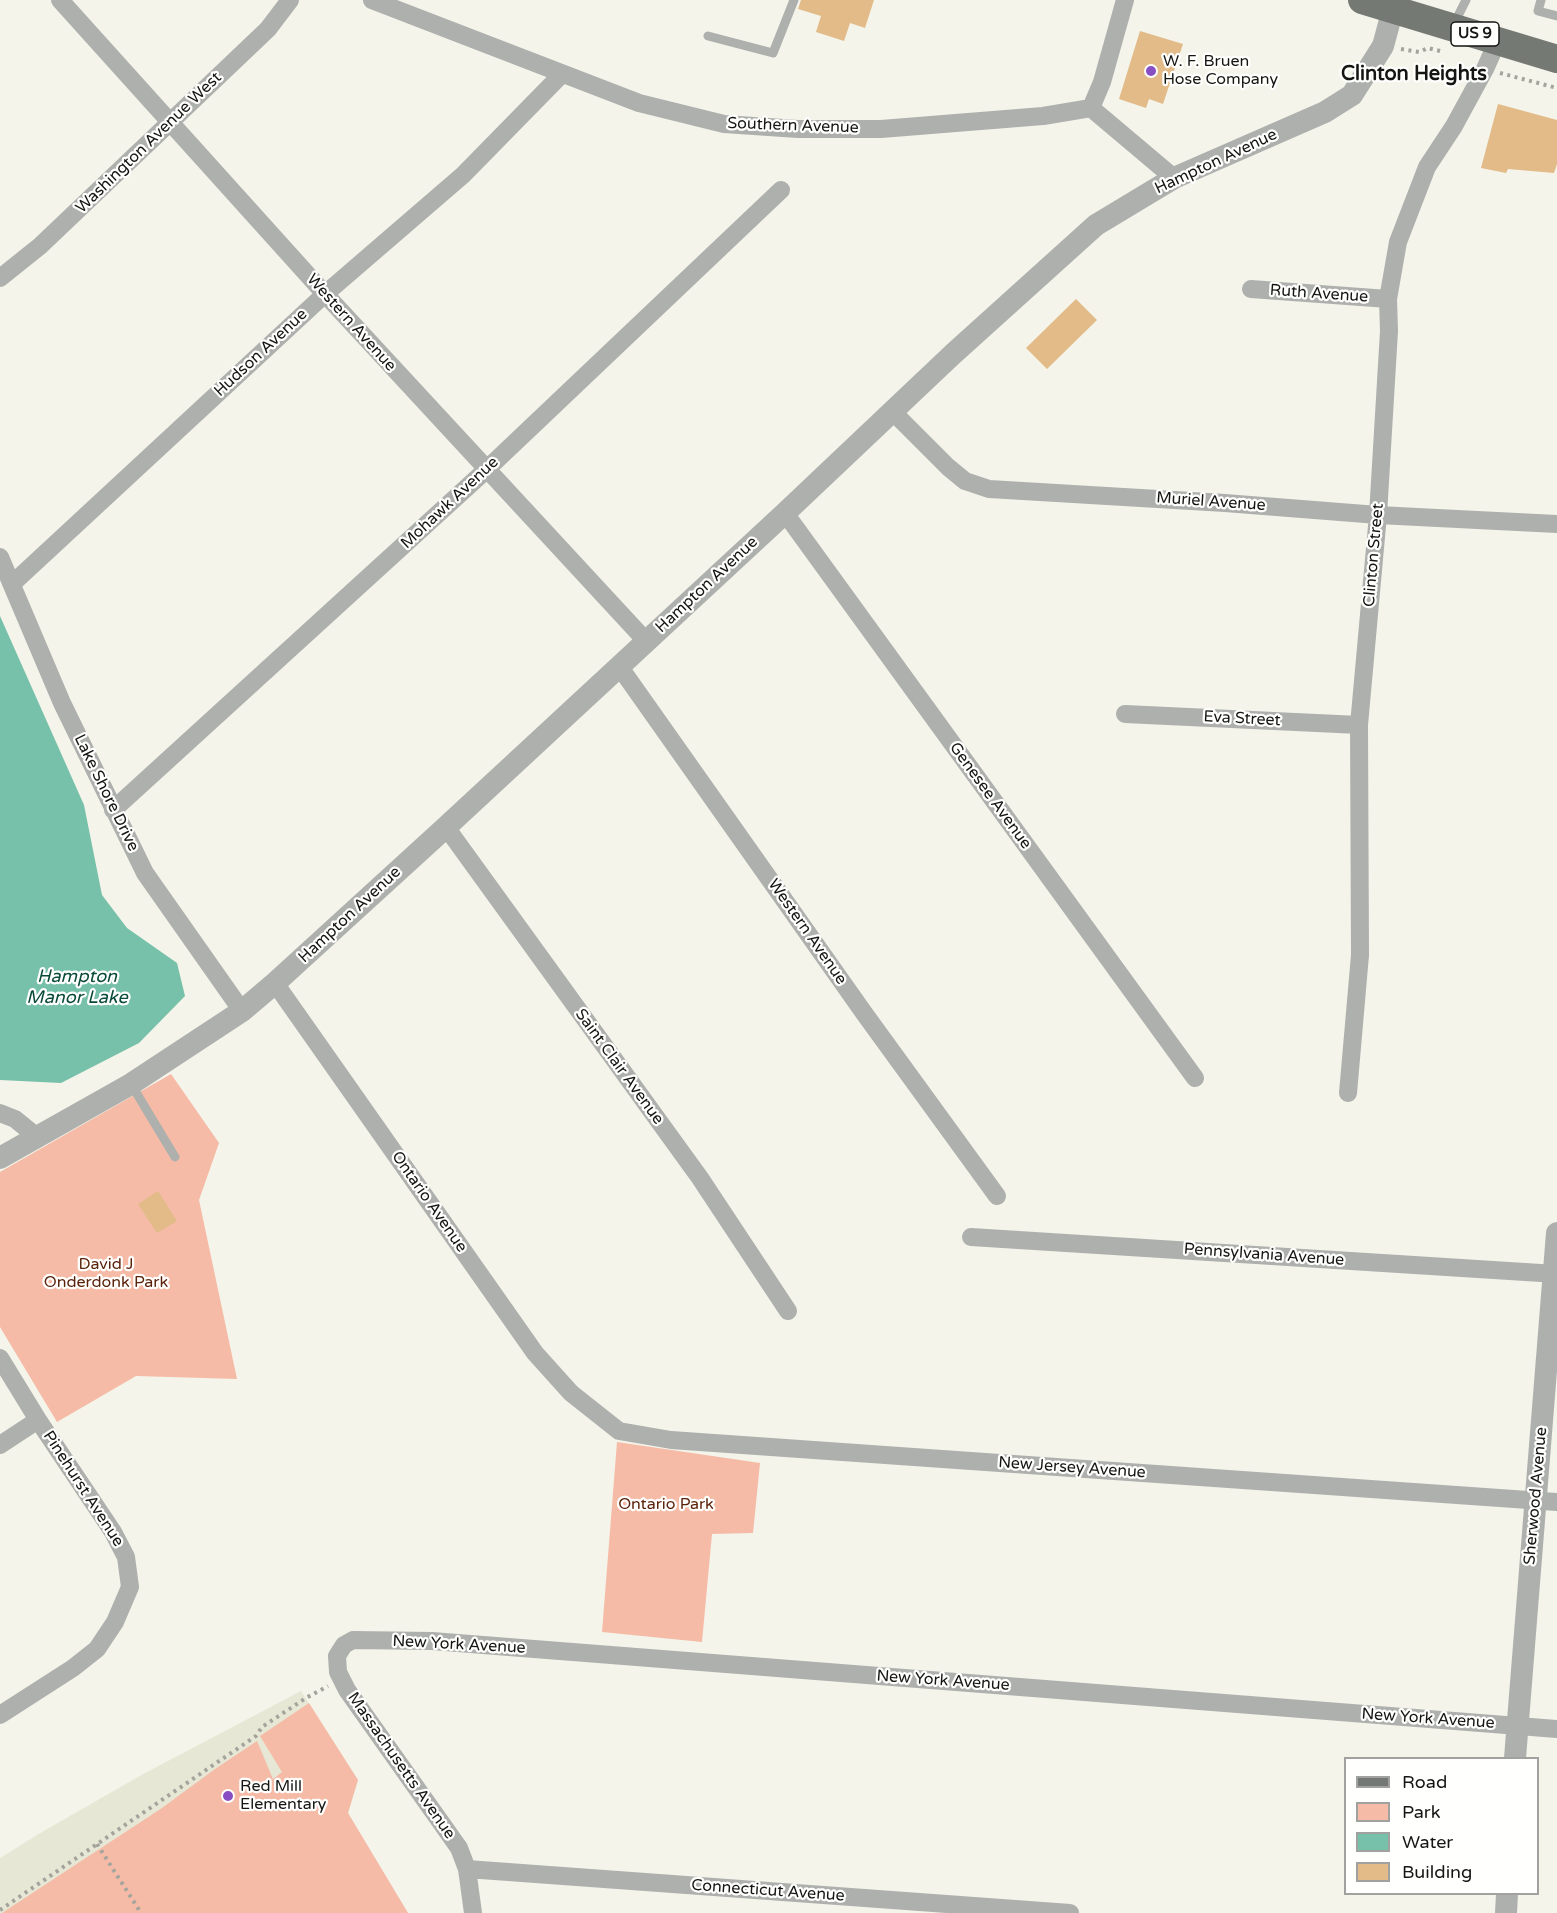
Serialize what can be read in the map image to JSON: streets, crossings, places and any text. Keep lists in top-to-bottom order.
{
  "streets": {
    "main road": ["US 9"],
    "street": [
      "Southern Avenue",
      "Washington Avenue West",
      "Hampton Avenue",
      "Ruth Avenue",
      "Western Avenue",
      "Hudson Avenue",
      "Muriel Avenue",
      "Mohawk Avenue",
      "Clinton Street",
      "Eva Street",
      "Lake Shore Drive",
      "Genesee Avenue",
      "Saint Clair Avenue",
      "Ontario Avenue",
      "Pennsylvania Avenue",
      "New Jersey Avenue",
      "Pinehurst Avenue",
      "Sherwood Avenue",
      "New York Avenue",
      "Massachusetts Avenue",
      "Connecticut Avenue"
    ]
  },
  "crossings": [
    ["US 9", "Hampton Avenue"],
    ["US 9", "Clinton Street"],
    ["Southern Avenue", "Hudson Avenue"],
    ["Washington Avenue West", "Western Avenue"],
    ["Hampton Avenue", "Western Avenue"],
    ["Hampton Avenue", "Muriel Avenue"],
    ["Hampton Avenue", "Lake Shore Drive"],
    ["Hampton Avenue", "Genesee Avenue"],
    ["Hampton Avenue", "Saint Clair Avenue"],
    ["Hampton Avenue", "Ontario Avenue"],
    ["Ruth Avenue", "Clinton Street"],
    ["Western Avenue", "Hudson Avenue"],
    ["Western Avenue", "Mohawk Avenue"],
    ["Hudson Avenue", "Lake Shore Drive"],
    ["Muriel Avenue", "Clinton Street"],
    ["Mohawk Avenue", "Lake Shore Drive"],
    ["Clinton Street", "Eva Street"],
    ["Ontario Avenue", "New Jersey Avenue"],
    ["Pennsylvania Avenue", "Sherwood Avenue"],
    ["New Jersey Avenue", "Sherwood Avenue"],
    ["Sherwood Avenue", "New York Avenue"],
    ["New York Avenue", "Massachusetts Avenue"],
    ["Massachusetts Avenue", "Connecticut Avenue"]
  ],
  "districts": ["Clinton Heights"],
  "water": ["Hampton Manor Lake"],
  "parks": ["David J Onderdonk Park", "Ontario Park"],
  "places": ["W. F. Bruen Hose Company", "Red Mill Elementary"],
  "legend": [
    "Road",
    "Park",
    "Water",
    "Building"
  ]
}
